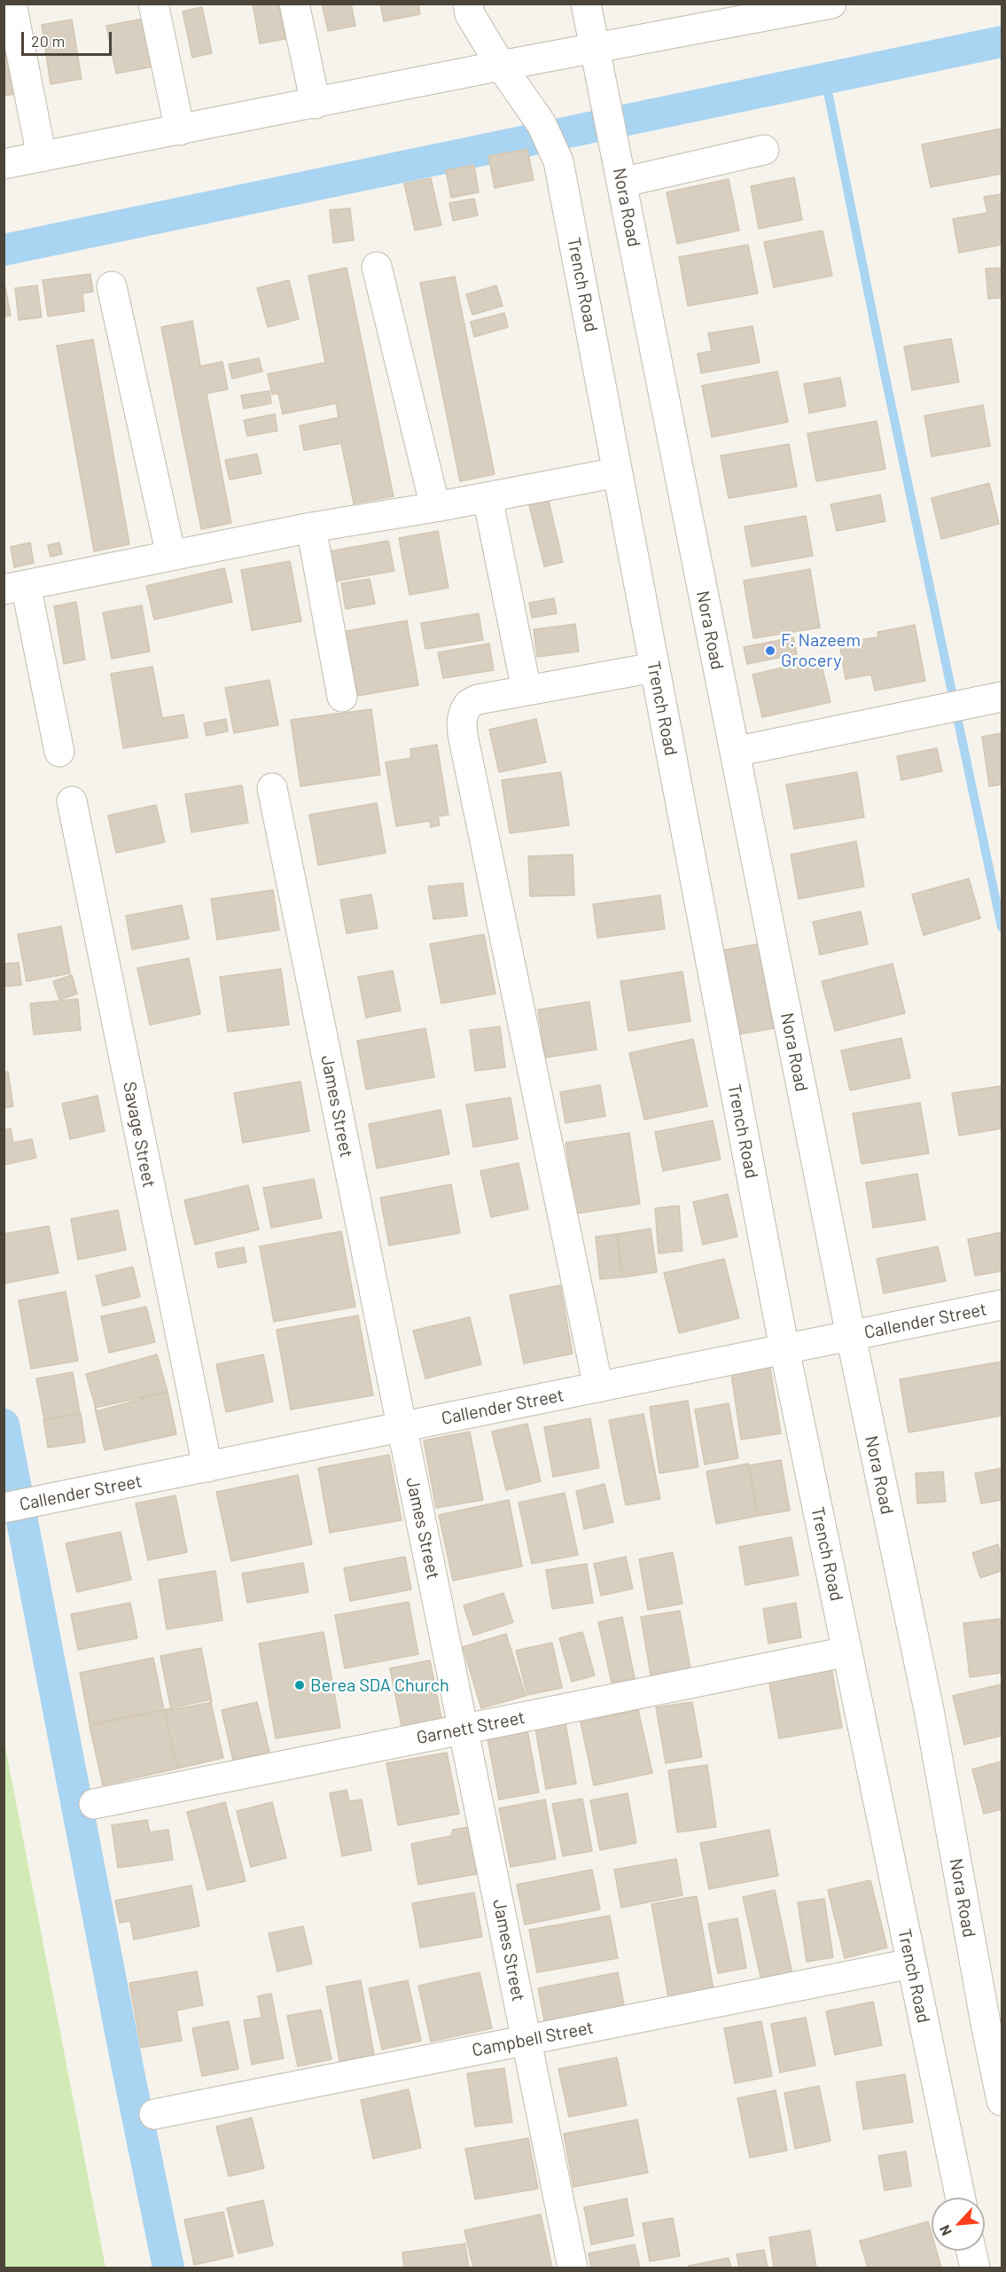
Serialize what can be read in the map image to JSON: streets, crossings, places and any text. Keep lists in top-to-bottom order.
{
  "streets": {
    "street": [
      "Nora Road",
      "Trench Road",
      "James Street",
      "Savage Street",
      "Callender Street",
      "Garnett Street",
      "Campbell Street"
    ]
  },
  "crossings": [
    ["Nora Road", "Callender Street"],
    ["Trench Road", "Callender Street"],
    ["Trench Road", "Garnett Street"],
    ["Trench Road", "Campbell Street"],
    ["James Street", "Callender Street"],
    ["James Street", "Garnett Street"],
    ["James Street", "Campbell Street"],
    ["Savage Street", "Callender Street"]
  ],
  "places": ["F. Nazeem Grocery", "Berea SDA Church"],
  "scale_bar": "20 m",
  "north": "bottom left"
}
